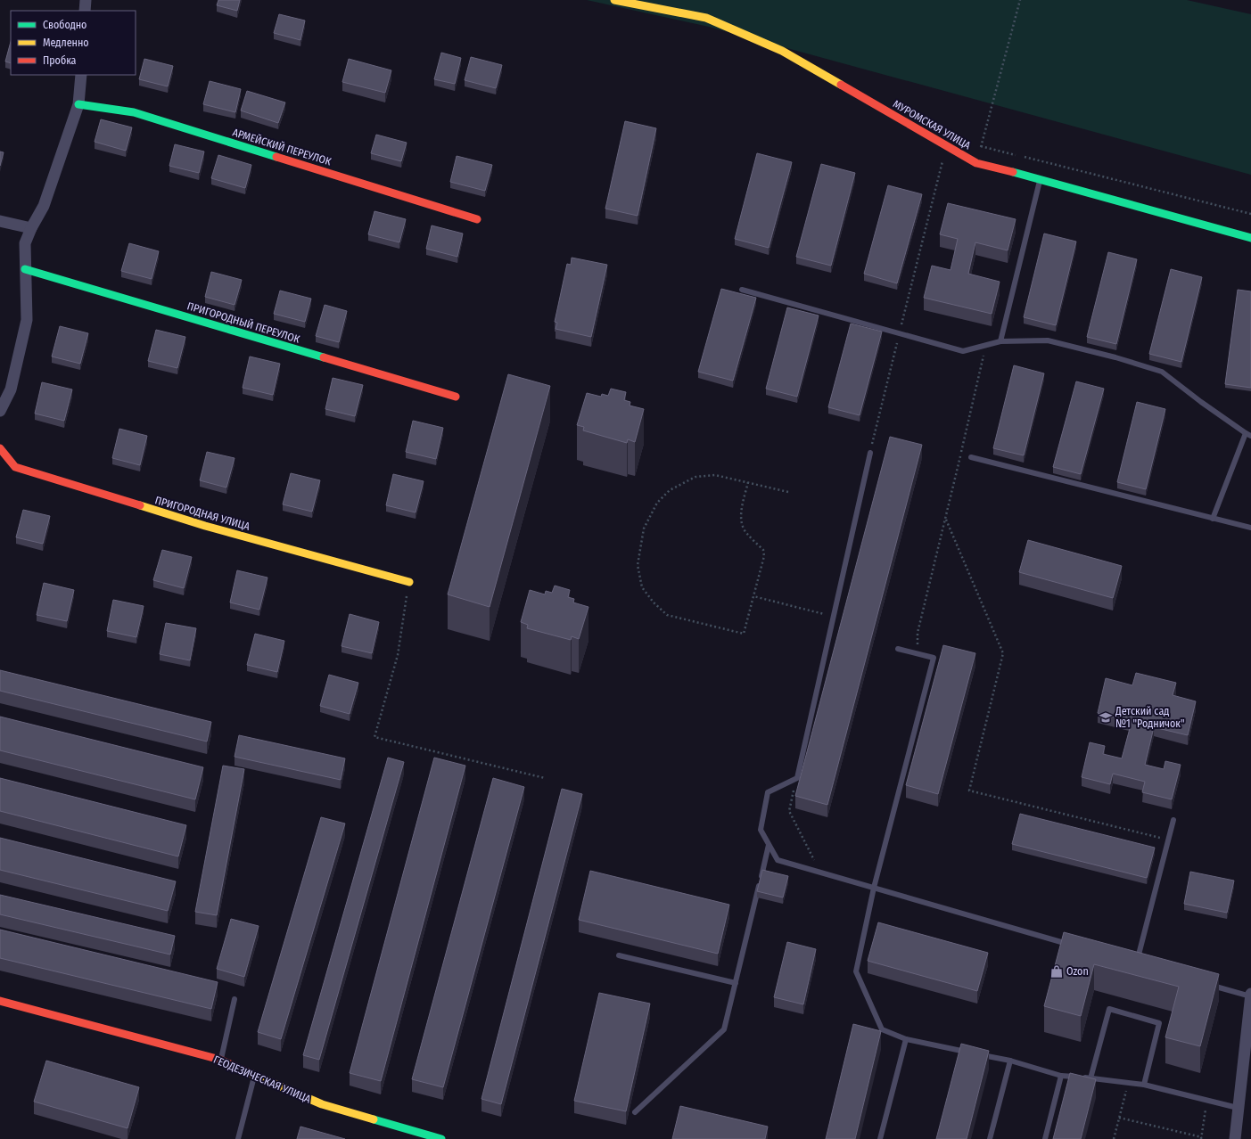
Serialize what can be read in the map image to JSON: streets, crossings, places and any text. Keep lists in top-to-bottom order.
{
  "streets": {
    "street": [
      "МУРОМСКАЯ УЛИЦА",
      "АРМЕЙСКИЙ ПЕРЕУЛОК",
      "ПРИГОРОДНЫЙ ПЕРЕУЛОК",
      "ПРИГОРОДНАЯ УЛИЦА",
      "ГЕОДЕЗИЧЕСКАЯ УЛИЦА"
    ]
  },
  "places": {
    "school or university": ["Детский сад №1 \"Родничок\""],
    "shop": ["Ozon"]
  },
  "legend": ["Свободно", "Медленно", "Пробка"]
}
